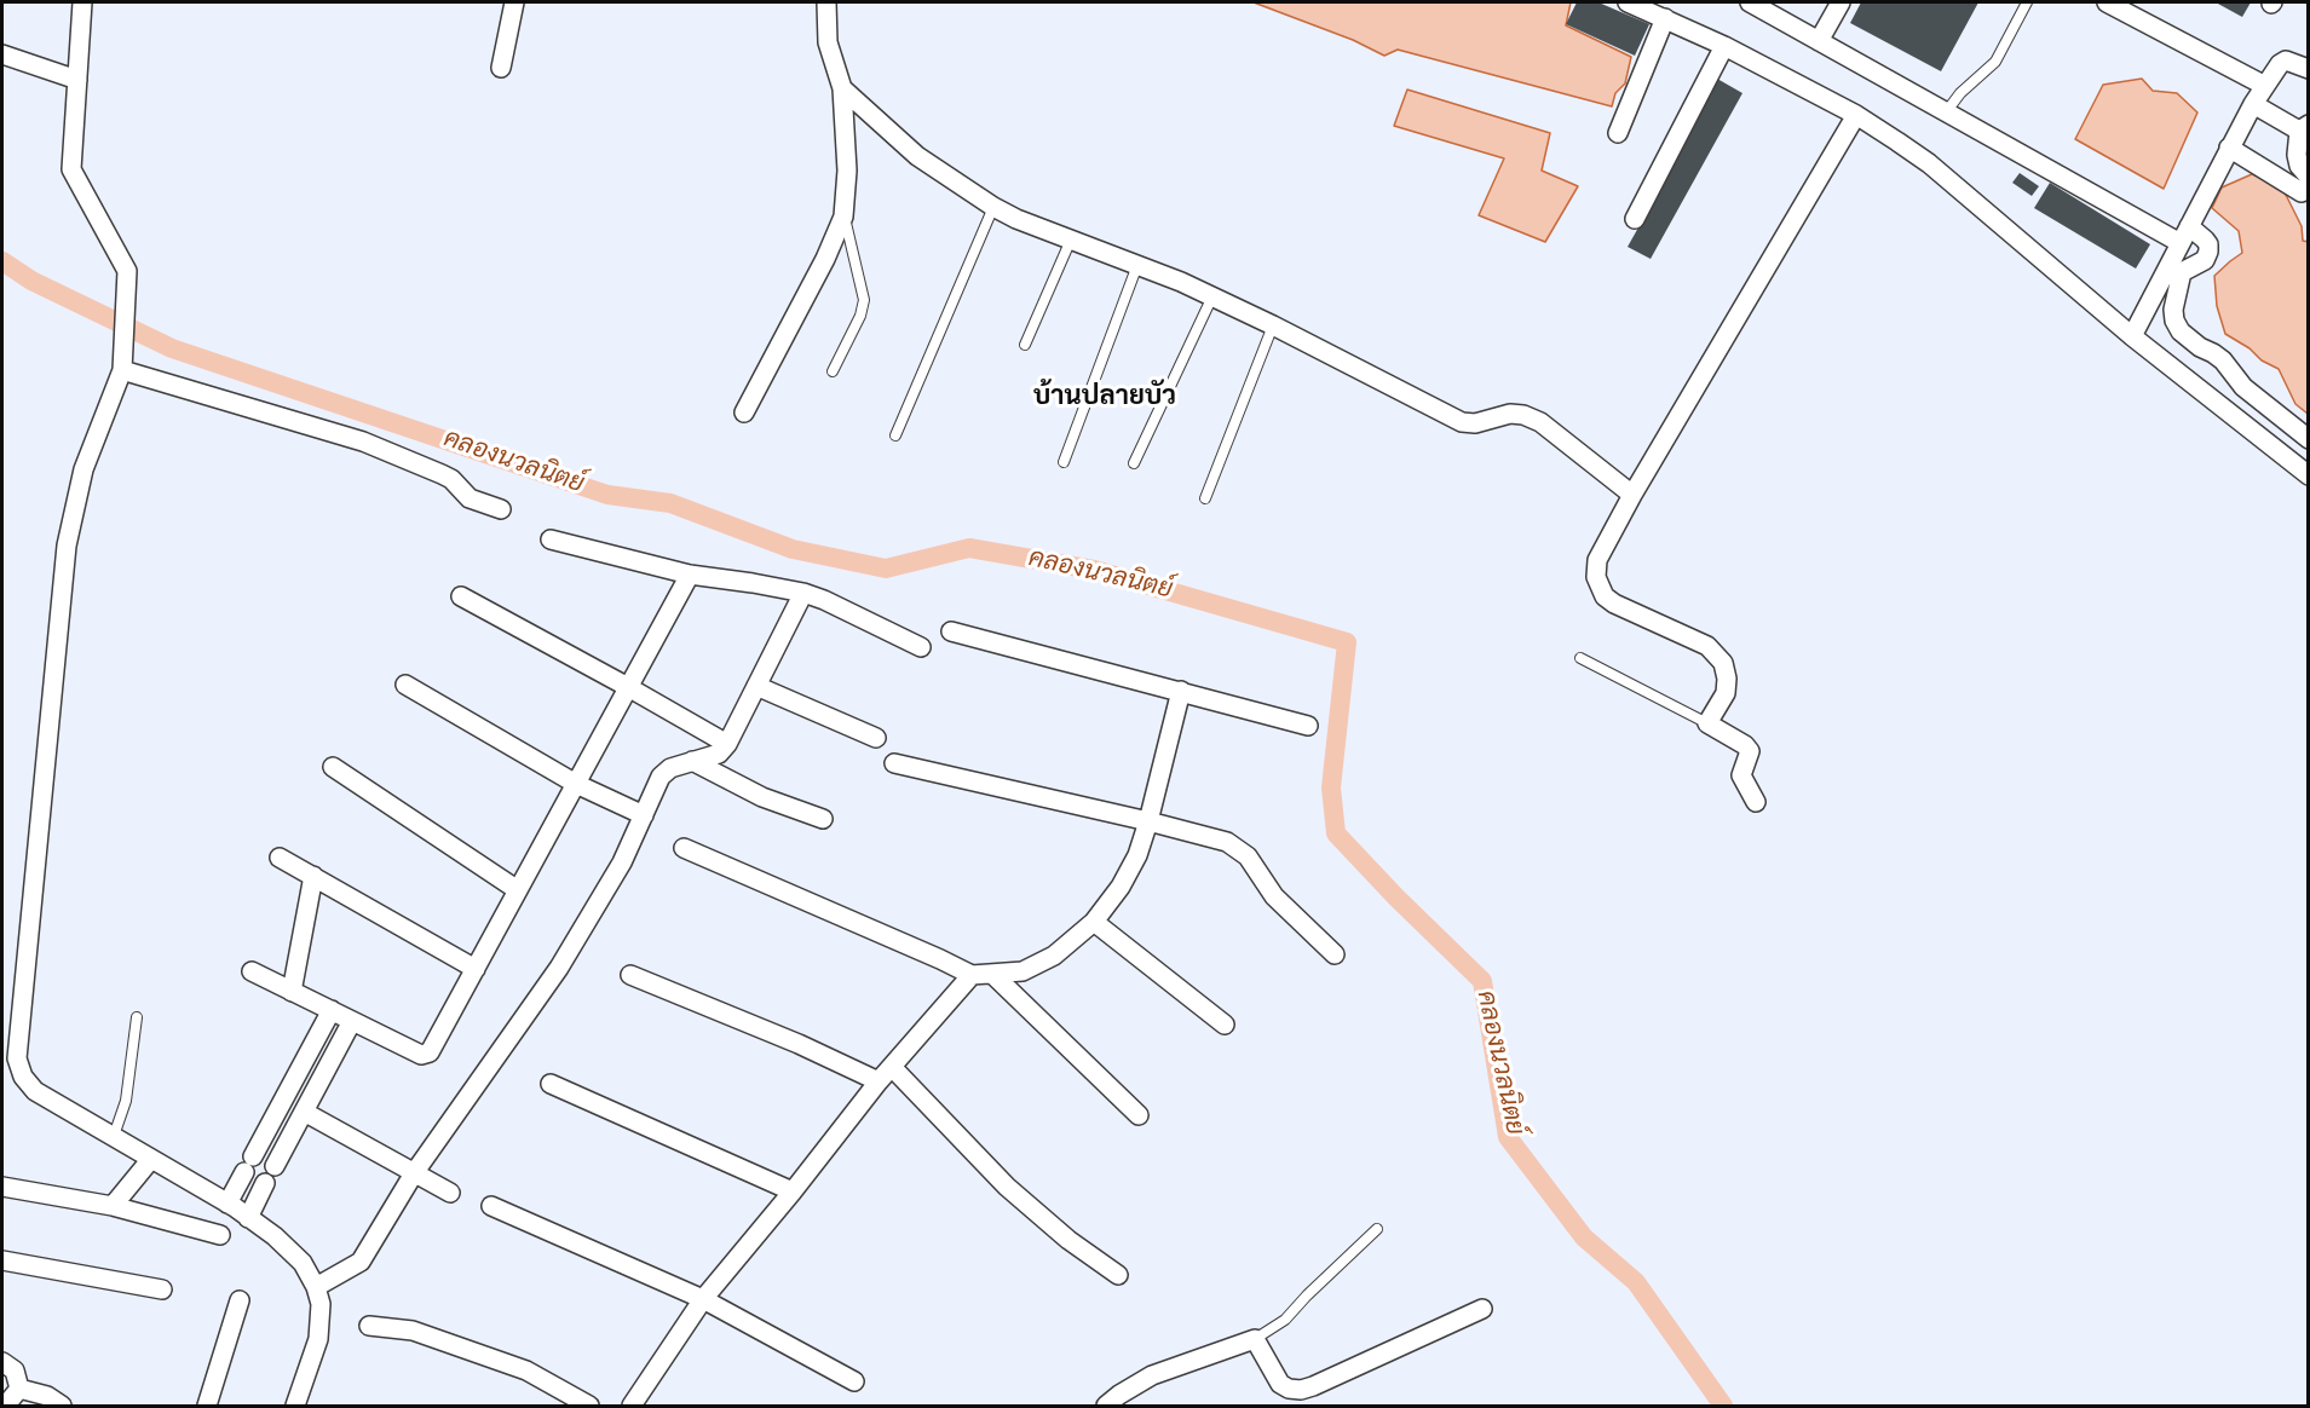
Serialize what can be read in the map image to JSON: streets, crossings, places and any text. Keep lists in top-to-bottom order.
{
  "districts": ["บ้านปลายบัว"],
  "water": ["คลองนวลนิตย์"]
}
